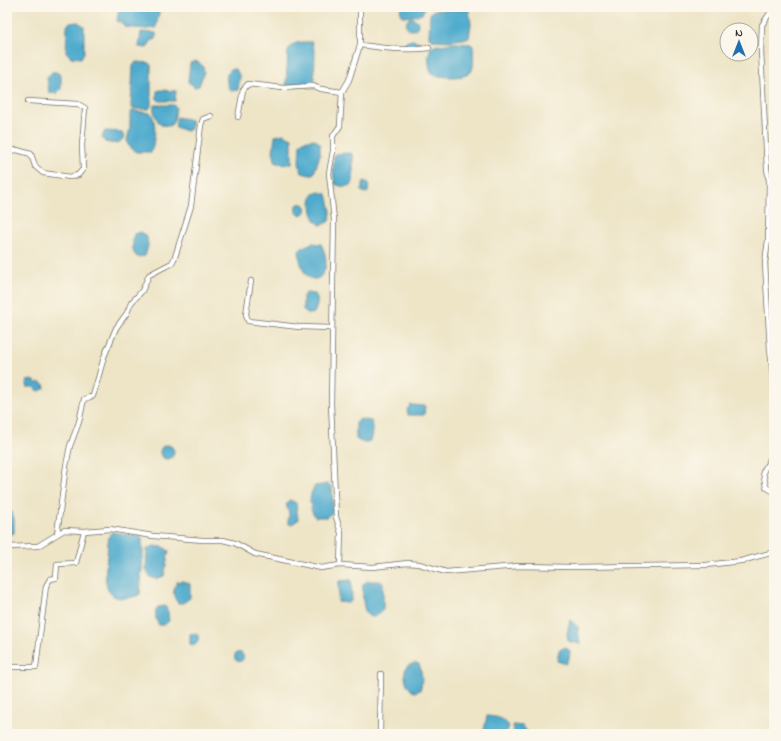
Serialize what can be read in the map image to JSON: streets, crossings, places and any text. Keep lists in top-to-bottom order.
{
  "north": "top"
}
